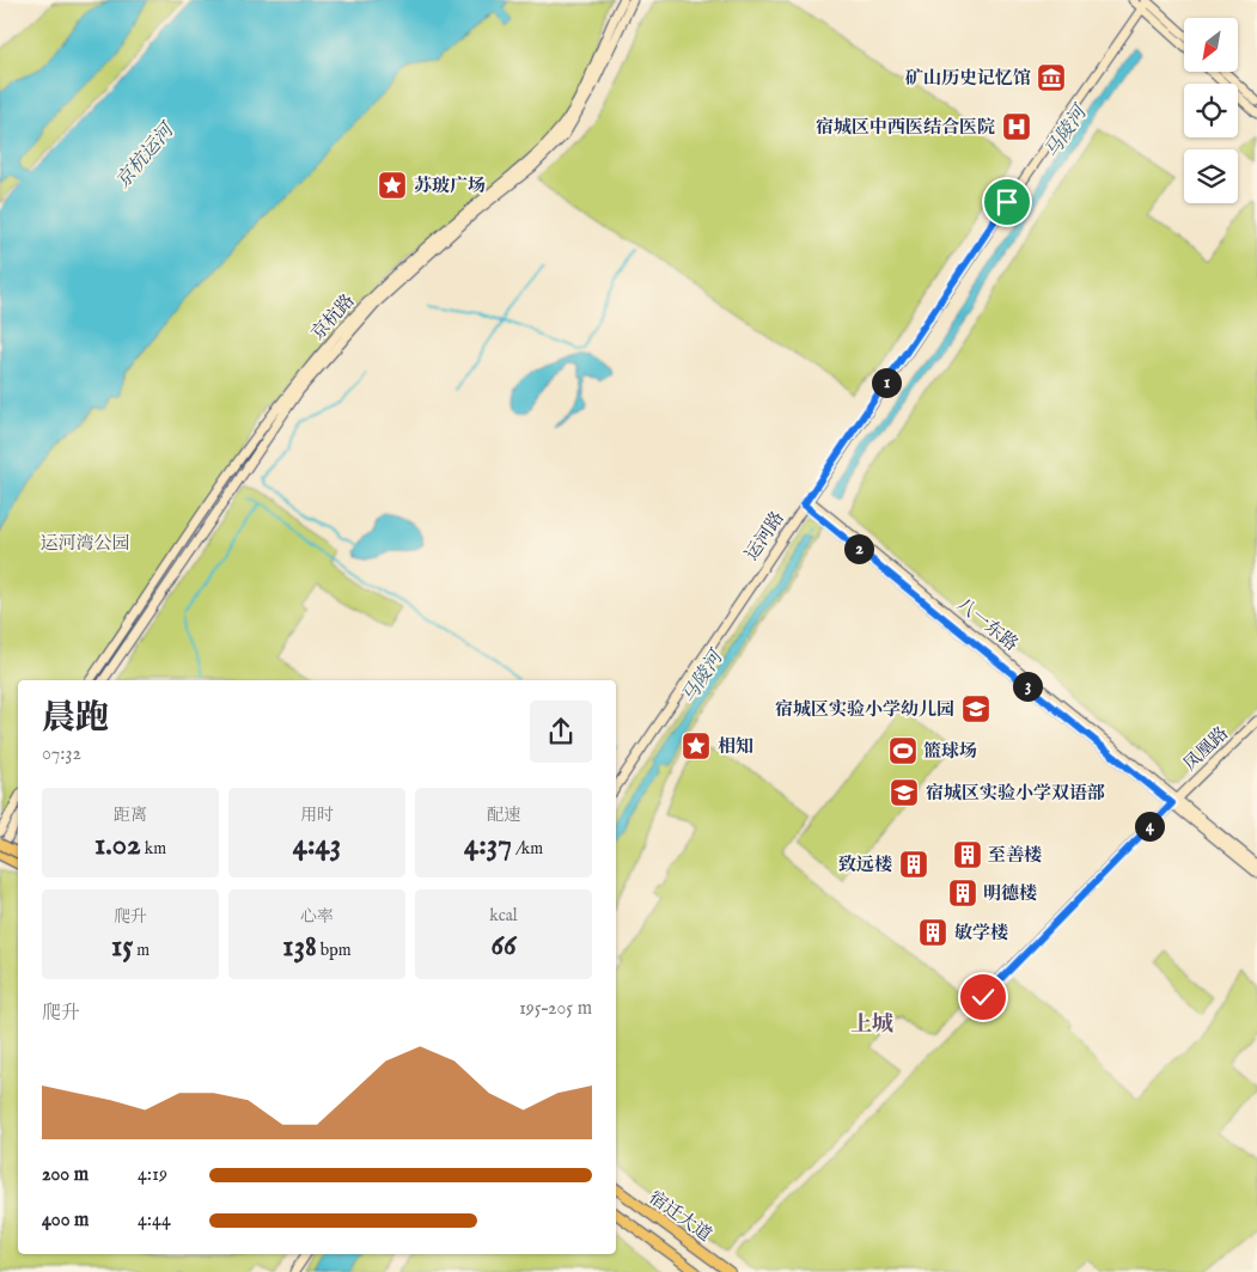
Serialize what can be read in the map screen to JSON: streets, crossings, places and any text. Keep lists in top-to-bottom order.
{
  "streets": {
    "main road": ["宿迁大道"],
    "street": [
      "京杭路",
      "运河路",
      "八一东路",
      "凤凰路"
    ]
  },
  "crossings": [
    ["运河路", "八一东路"],
    ["八一东路", "凤凰路"]
  ],
  "districts": ["上城"],
  "water": ["马陵河", "京杭运河"],
  "parks": ["运河湾公园"],
  "places": {
    "museum": ["矿山历史记忆馆"],
    "hospital": ["宿城区中西医结合医院"],
    "place": ["苏玻广场", "相知"],
    "school or university": ["宿城区实验小学幼儿园", "宿城区实验小学双语部"],
    "sports": ["篮球场"],
    "building": [
      "至善楼",
      "致远楼",
      "明德楼",
      "敏学楼"
    ]
  },
  "north": "bottom left",
  "page": {
    "pins": [
      "1",
      "2",
      "3",
      "4"
    ],
    "heading": ["晨跑", "07:32"],
    "stats": [
      ["距离", "1.02 km"],
      ["用时", "4:43"],
      ["配速", "4:37 /km"],
      ["爬升", "15 m"],
      ["心率", "138 bpm"],
      ["kcal", "66"]
    ],
    "chart": ["爬升", "195–205 m"],
    "list": [
      {
        "name": "200 m",
        "note": "4:19"
      },
      {
        "name": "400 m",
        "note": "4:44"
      }
    ]
  }
}
